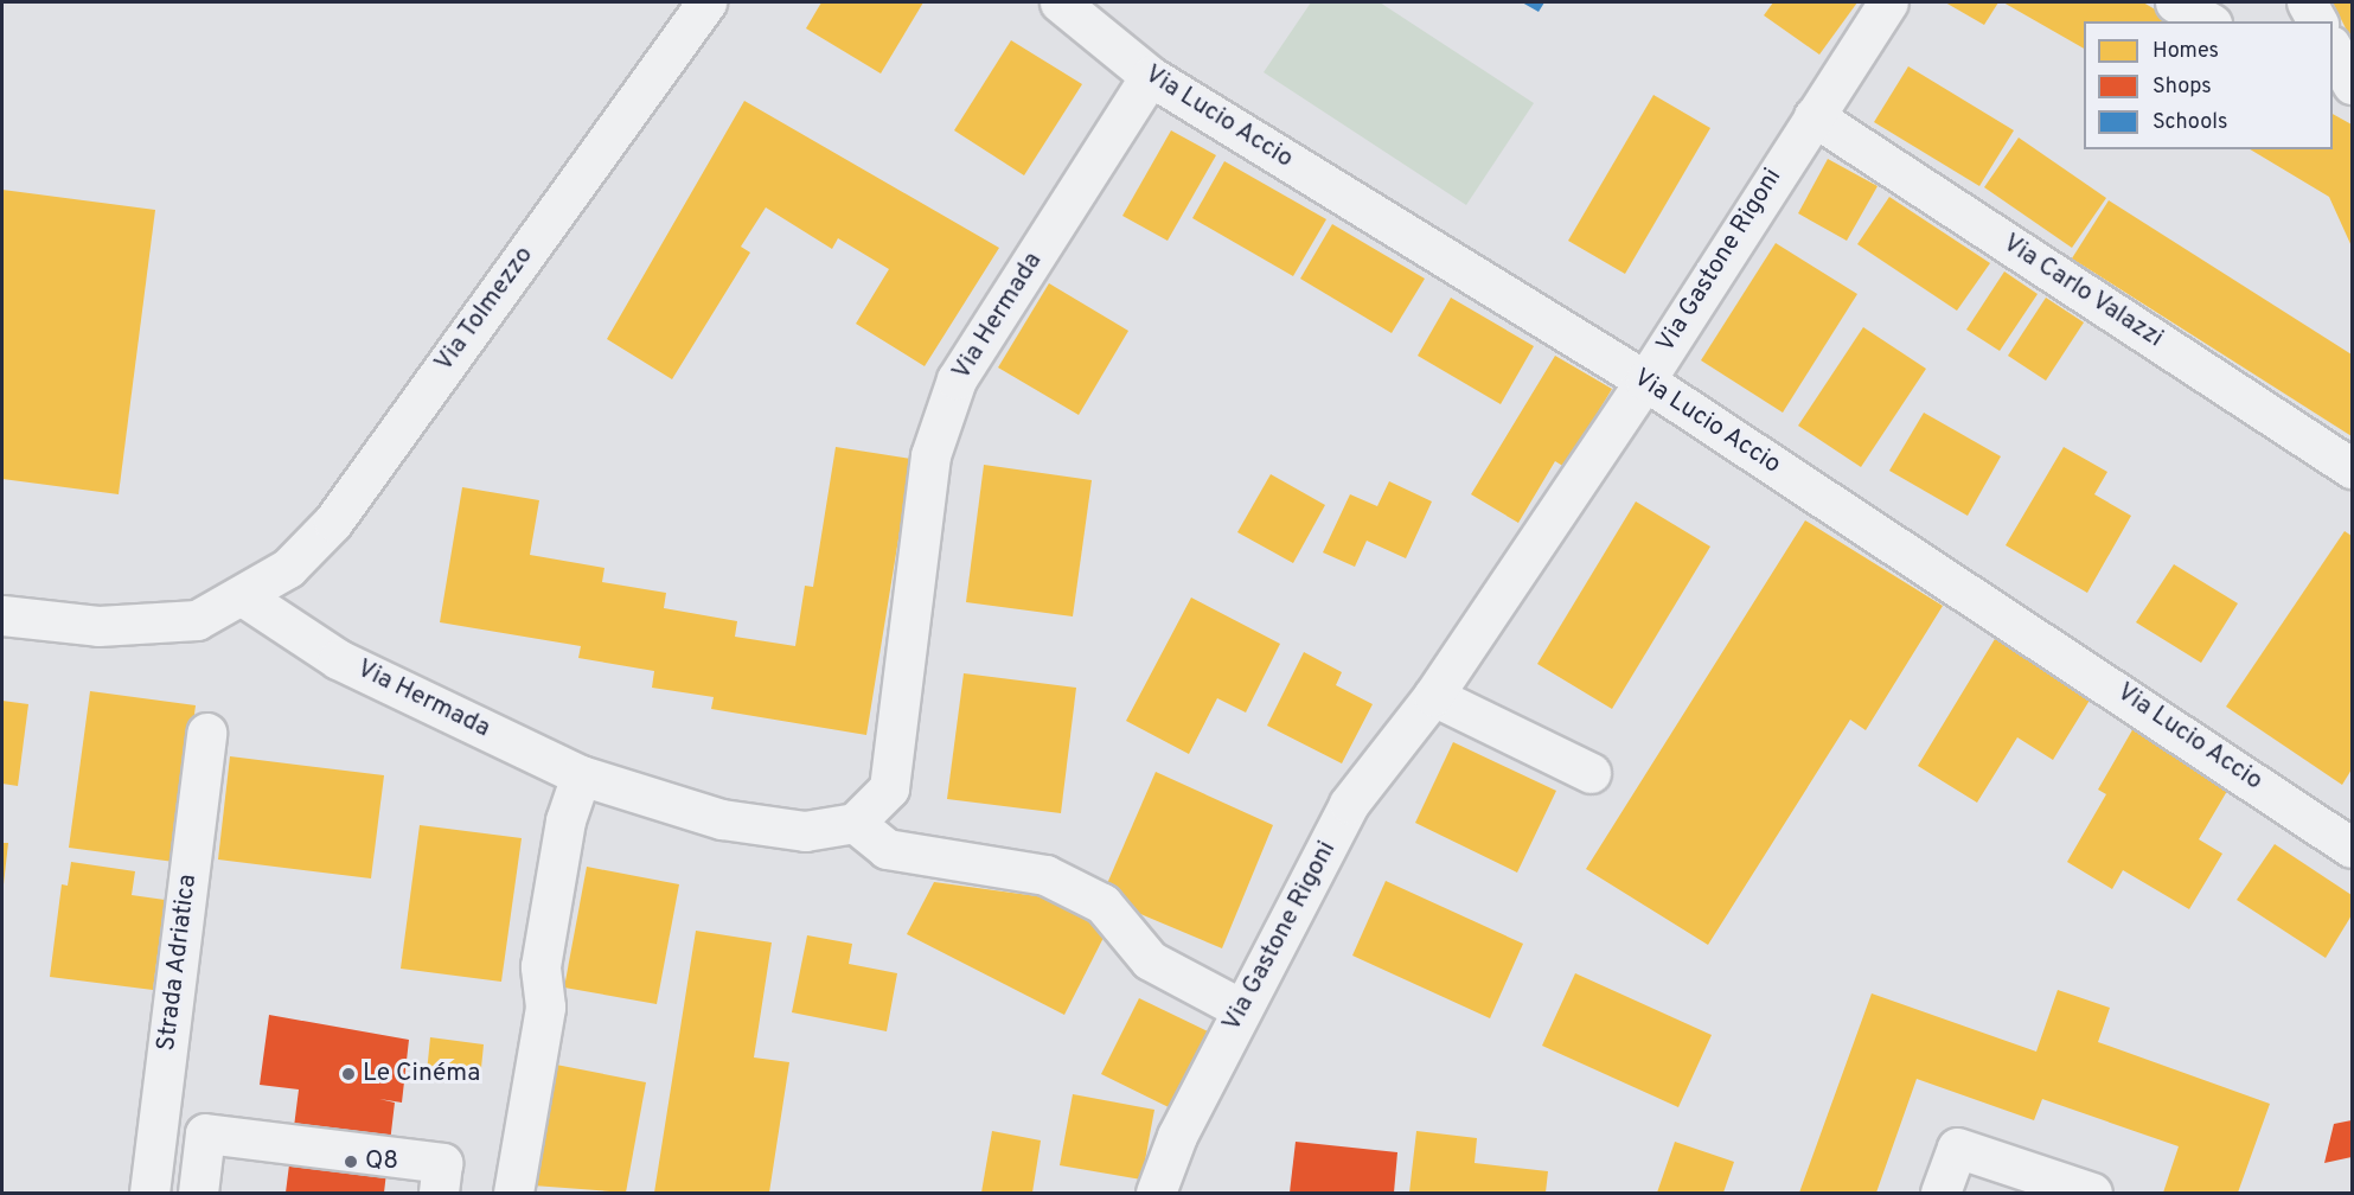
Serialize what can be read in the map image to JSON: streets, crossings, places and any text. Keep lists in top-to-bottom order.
{
  "streets": {
    "street": [
      "Via Lucio Accio",
      "Via Gastone Rigoni",
      "Via Carlo Valazzi",
      "Via Tolmezzo",
      "Via Hermada",
      "Strada Adriatica"
    ]
  },
  "crossings": [
    ["Via Lucio Accio", "Via Gastone Rigoni"],
    ["Via Lucio Accio", "Via Hermada"],
    ["Via Gastone Rigoni", "Via Carlo Valazzi"],
    ["Via Tolmezzo", "Via Hermada"]
  ],
  "places": ["Le Cinéma", "Q8"],
  "legend": ["Homes", "Shops", "Schools"]
}
